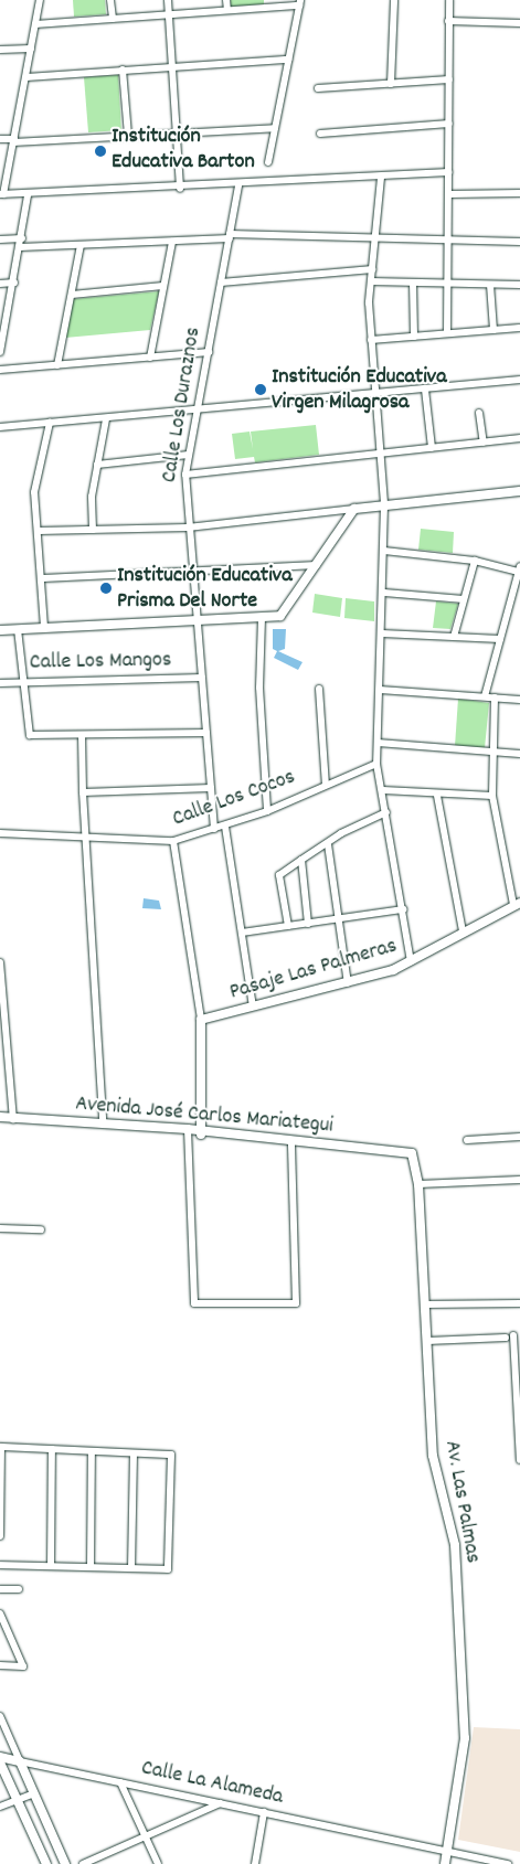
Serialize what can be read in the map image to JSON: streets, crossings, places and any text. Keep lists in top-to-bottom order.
{
  "streets": {
    "street": [
      "Calle Los Duraznos",
      "Calle Los Mangos",
      "Calle Los Cocos",
      "Pasaje Las Palmeras",
      "Avenida José Carlos Mariategui",
      "Av. Las Palmas",
      "Calle La Alameda"
    ]
  },
  "crossings": [
    ["Calle Los Duraznos", "Calle Los Mangos"],
    ["Calle Los Duraznos", "Calle Los Cocos"],
    ["Avenida José Carlos Mariategui", "Av. Las Palmas"],
    ["Av. Las Palmas", "Calle La Alameda"]
  ],
  "places": ["Institución Educativa Barton", "Institución Educativa Virgen Milagrosa", "Institución Educativa Prisma Del Norte"]
}
